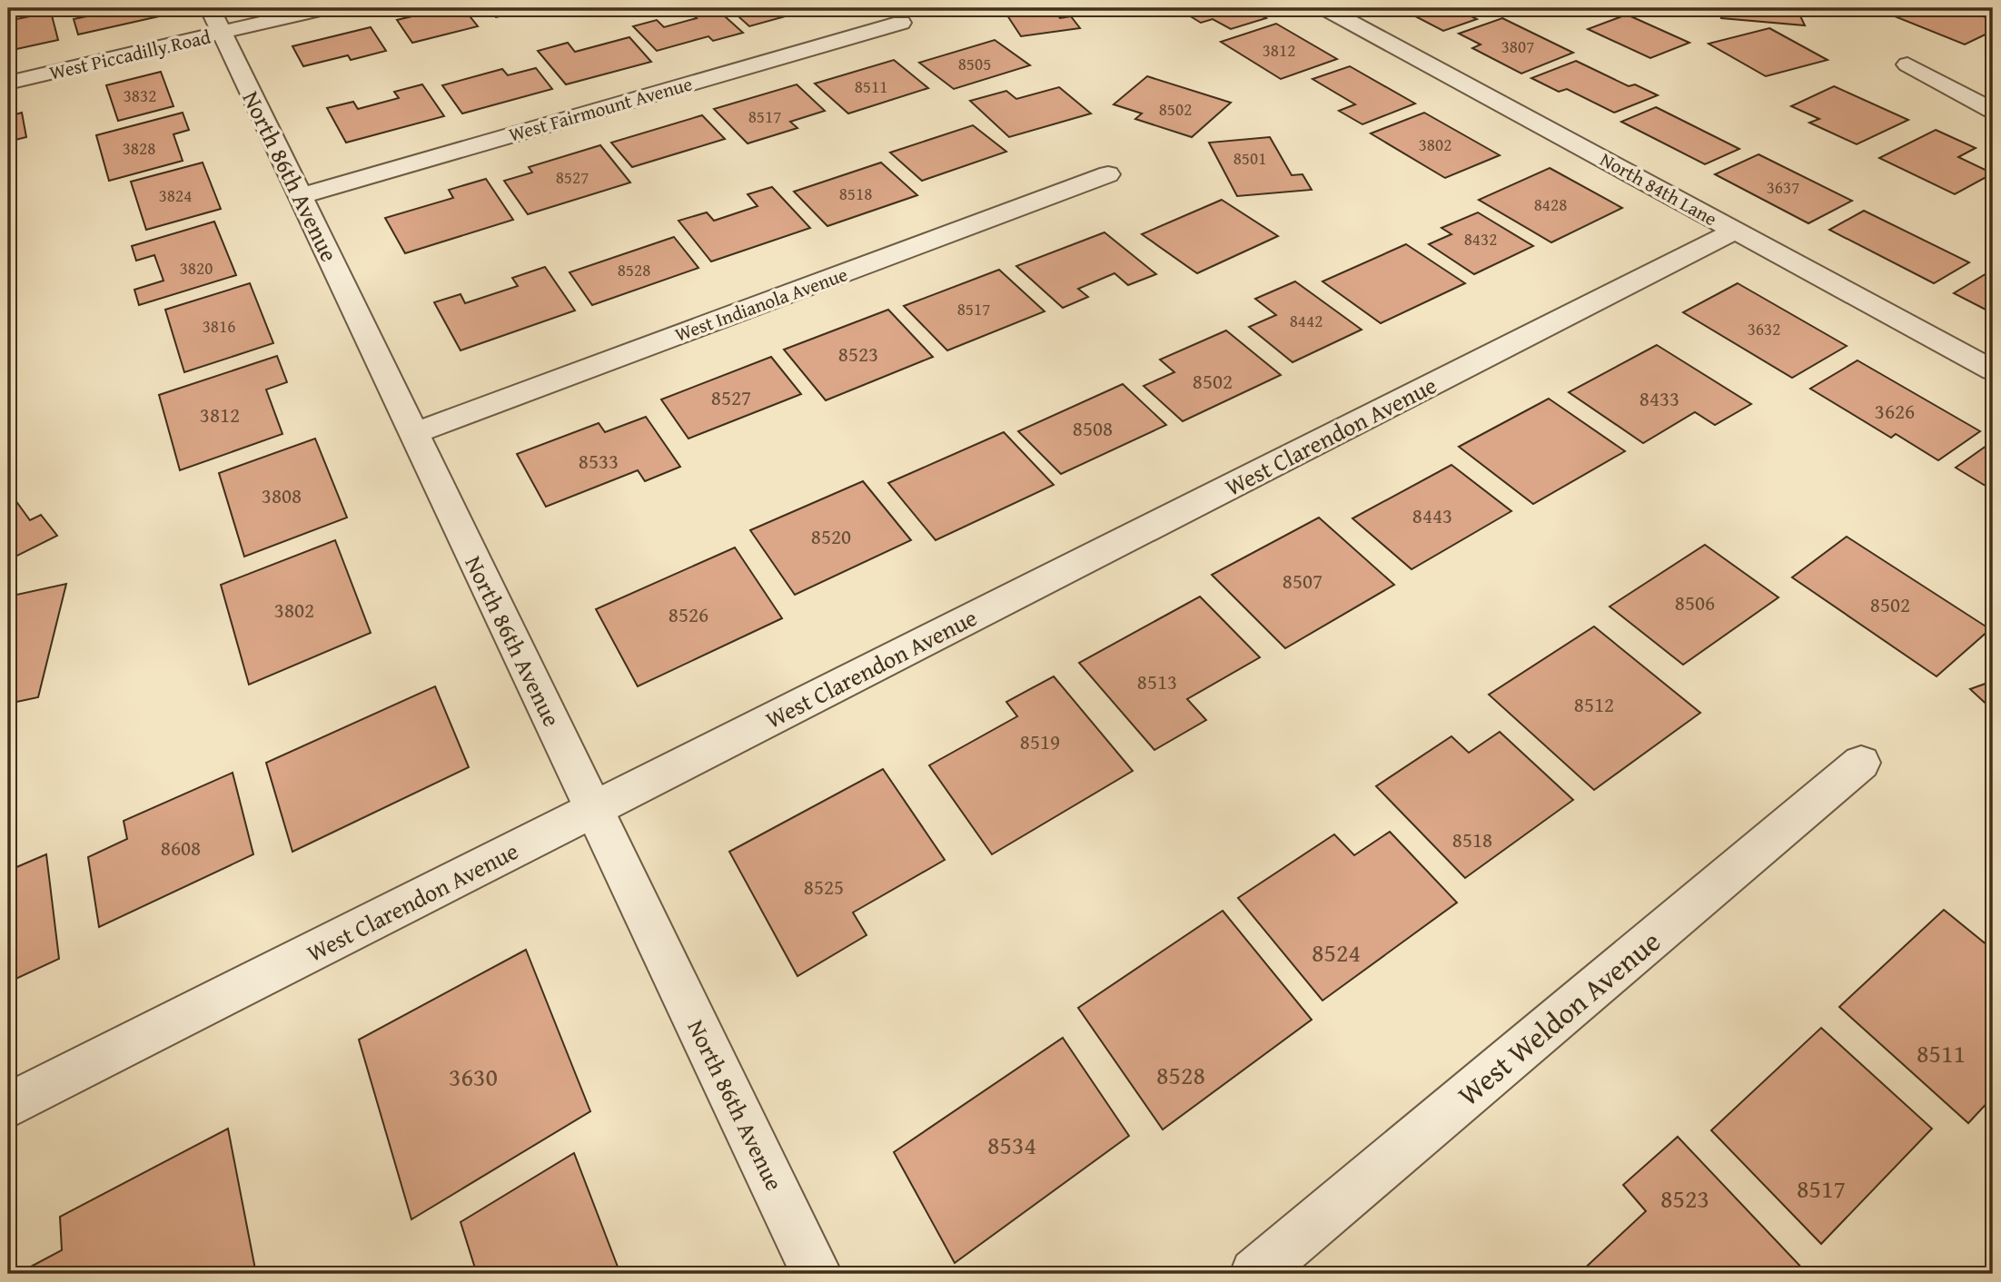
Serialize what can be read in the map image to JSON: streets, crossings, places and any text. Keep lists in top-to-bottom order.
{
  "streets": {
    "street": [
      "West Piccadilly Road",
      "West Fairmount Avenue",
      "North 86th Avenue",
      "North 84th Lane",
      "West Indianola Avenue",
      "West Clarendon Avenue",
      "West Weldon Avenue"
    ]
  },
  "crossings": [
    ["West Piccadilly Road", "North 86th Avenue"],
    ["West Fairmount Avenue", "North 86th Avenue"],
    ["North 86th Avenue", "West Indianola Avenue"],
    ["North 86th Avenue", "West Clarendon Avenue"],
    ["North 84th Lane", "West Clarendon Avenue"]
  ],
  "house_numbers": [
    "3807",
    "3812",
    "8505",
    "8511",
    "3832",
    "8502",
    "8517",
    "3802",
    "3828",
    "8501",
    "8527",
    "3637",
    "8518",
    "3824",
    "8428",
    "8432",
    "3820",
    "8528",
    "8517",
    "8442",
    "3816",
    "3632",
    "8523",
    "8502",
    "8527",
    "8433",
    "3626",
    "3812",
    "8508",
    "8533",
    "3808",
    "8443",
    "8520",
    "8507",
    "8506",
    "8502",
    "3802",
    "8526",
    "8513",
    "8512",
    "8519",
    "8518",
    "8608",
    "8525",
    "8524",
    "8511",
    "8528",
    "3630",
    "8534",
    "8517",
    "8523"
  ]
}
